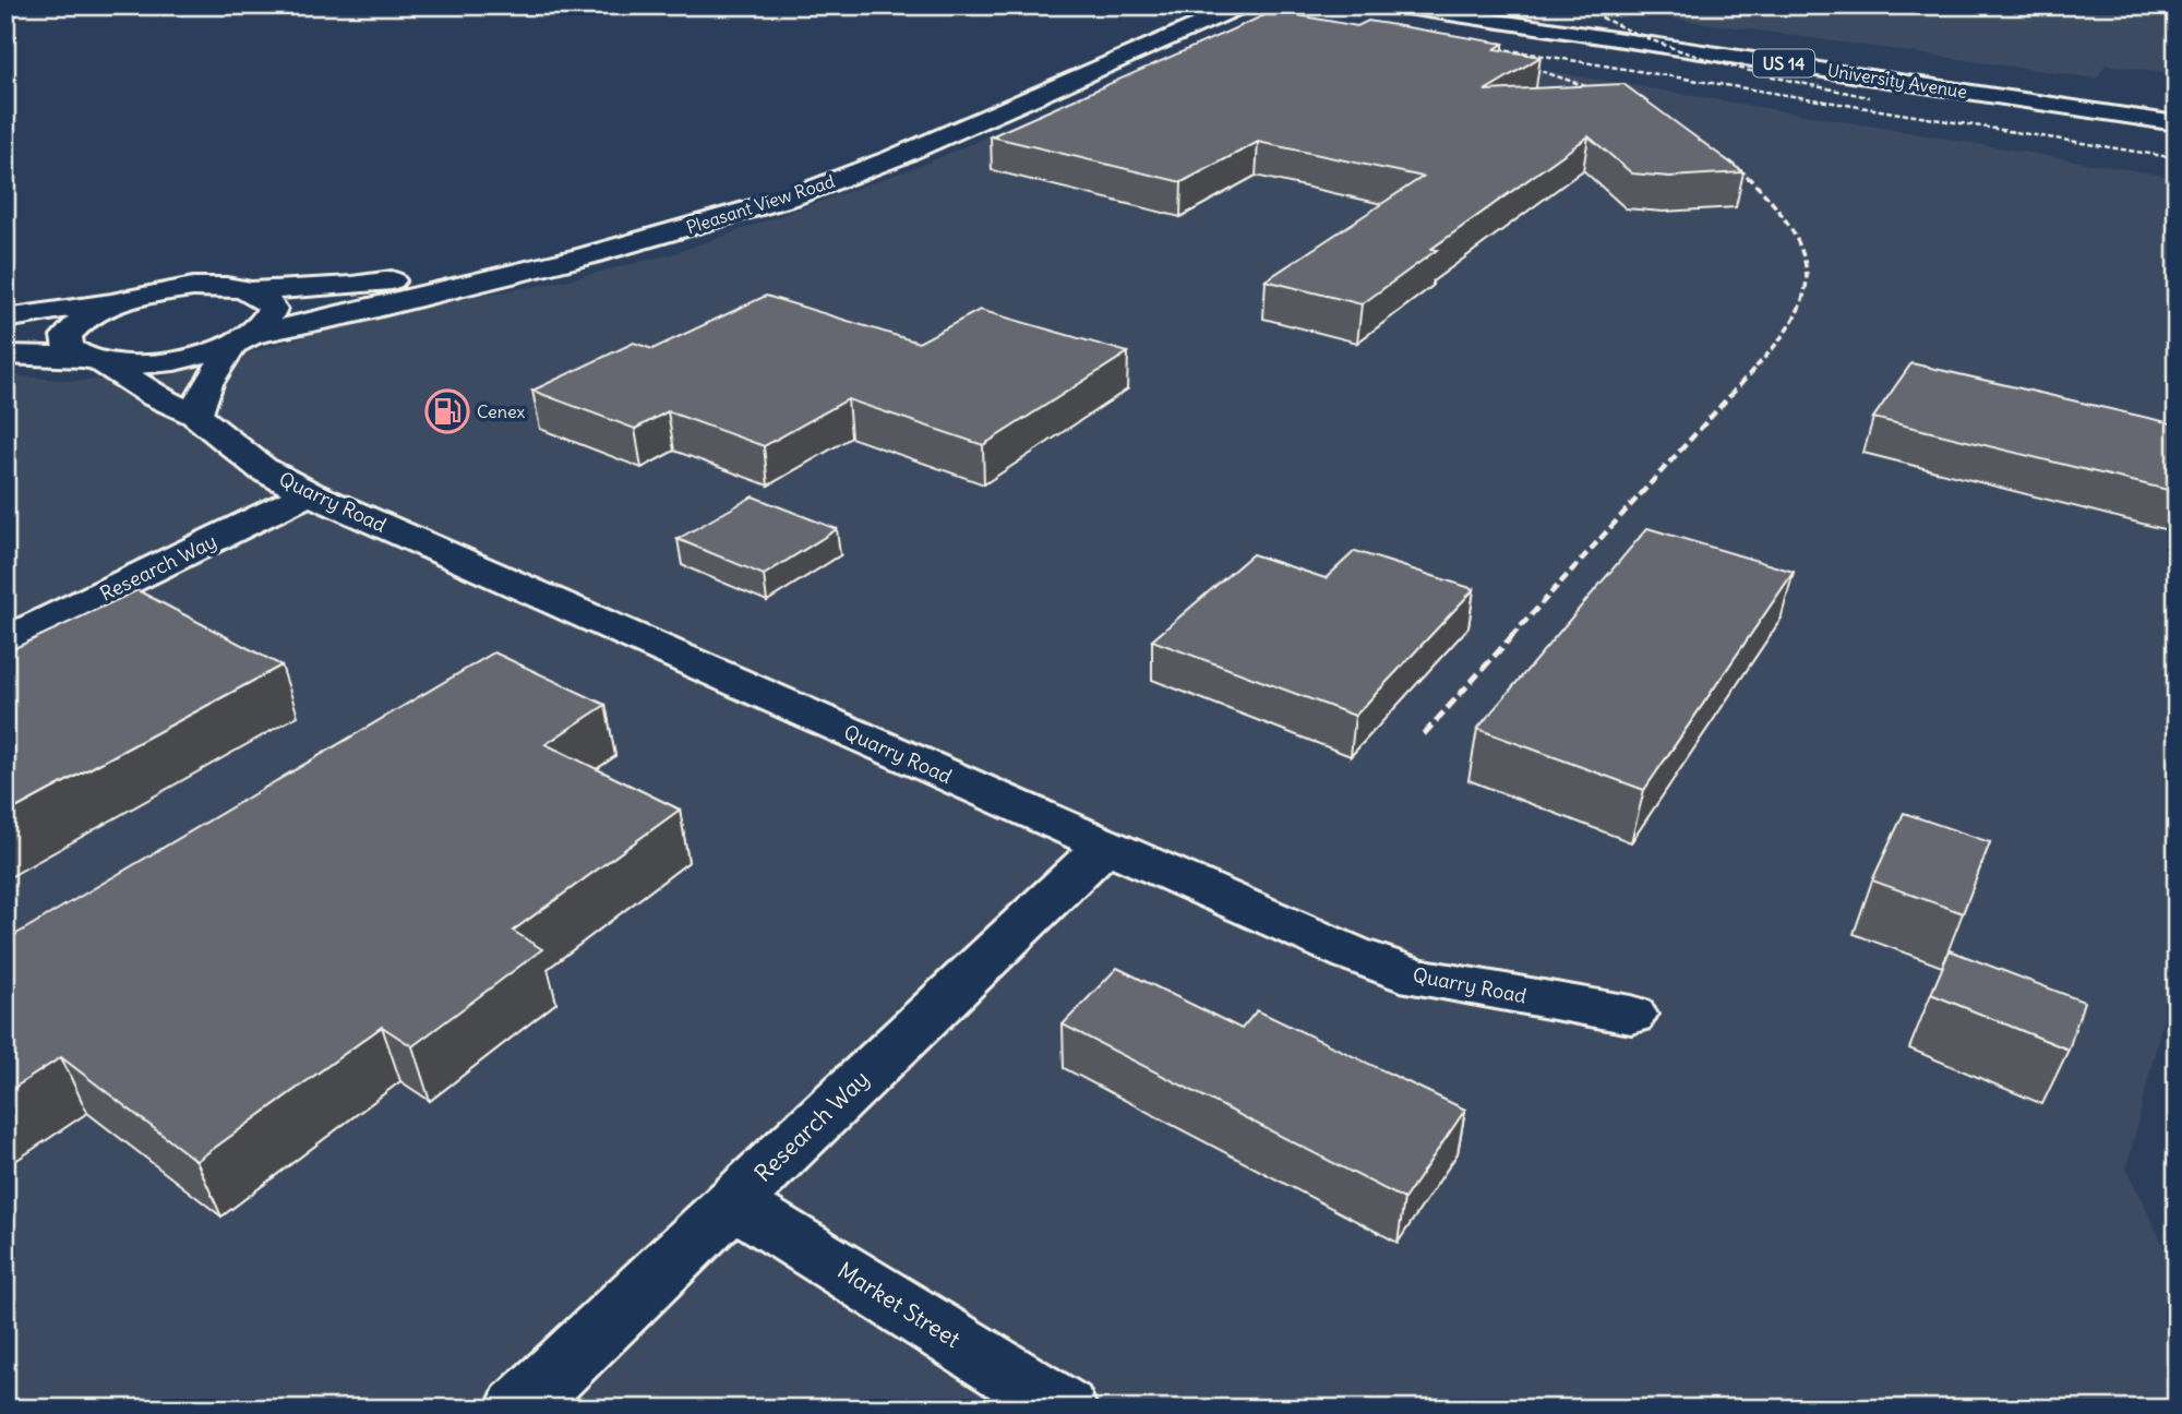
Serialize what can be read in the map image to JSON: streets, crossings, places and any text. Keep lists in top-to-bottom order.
{
  "streets": {
    "main road": [
      "US 14",
      "University Avenue",
      "Pleasant View Road",
      "Quarry Road",
      "Research Way",
      "Market Street"
    ]
  },
  "crossings": [
    ["Pleasant View Road", "Quarry Road"],
    ["Quarry Road", "Research Way"],
    ["Research Way", "Market Street"]
  ],
  "places": {
    "fuel station": ["Cenex"]
  }
}
